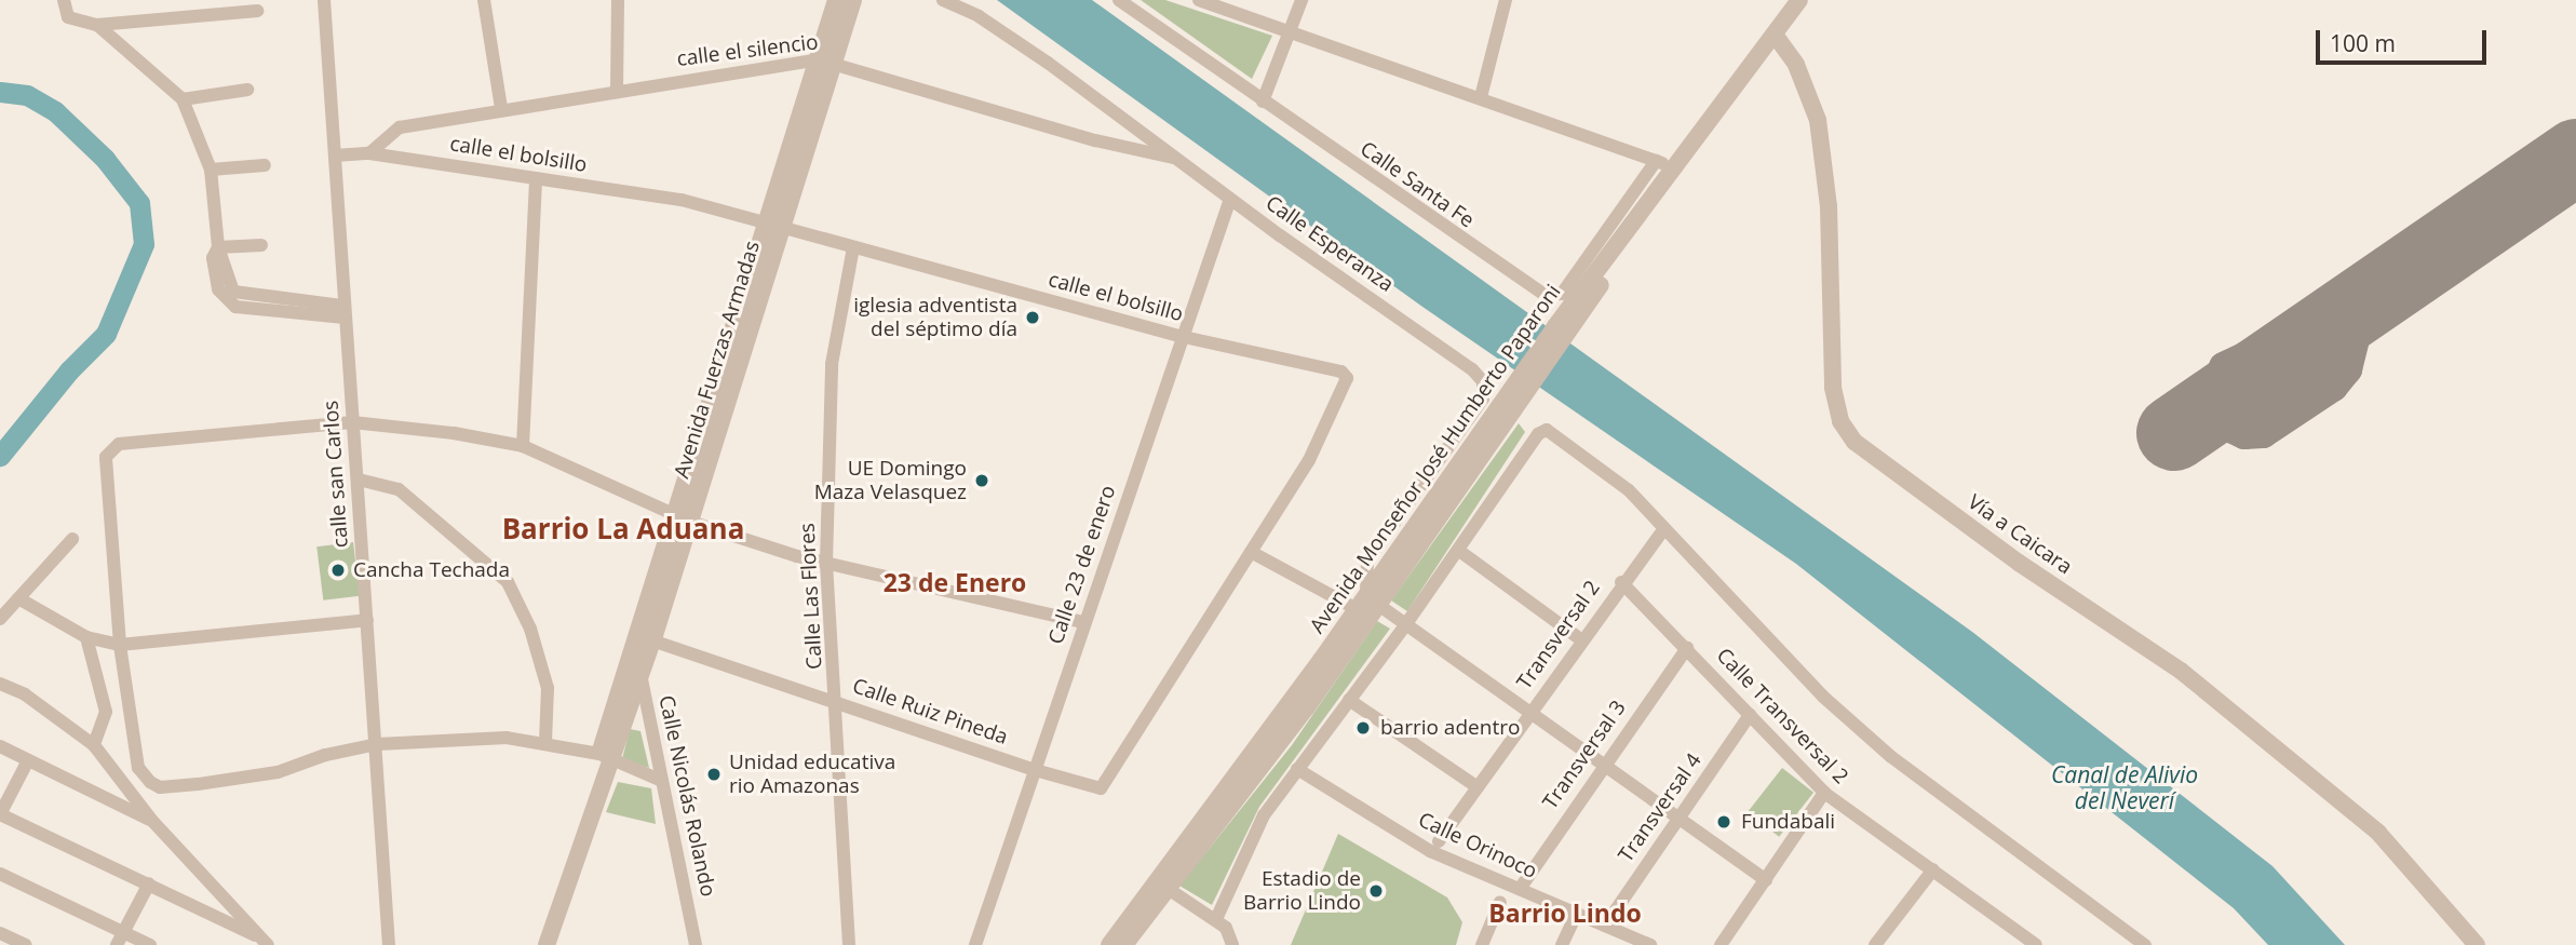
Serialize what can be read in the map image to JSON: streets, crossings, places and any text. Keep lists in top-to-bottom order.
{
  "streets": {
    "street": [
      "calle el silencio",
      "calle el bolsillo",
      "Calle Santa Fe",
      "Calle Esperanza",
      "Avenida Fuerzas Armadas",
      "Avenida Monseñor José Humberto Paparoni",
      "calle san Carlos",
      "Vía a Caicara",
      "Calle 23 de enero",
      "Calle Las Flores",
      "Transversal 2",
      "Calle Ruiz Pineda",
      "Calle Transversal 2",
      "Transversal 3",
      "Calle Nicolás Rolando",
      "Transversal 4",
      "Calle Orinoco"
    ]
  },
  "crossings": [
    ["calle el silencio", "calle el bolsillo"],
    ["calle el silencio", "Calle Esperanza"],
    ["calle el silencio", "Avenida Fuerzas Armadas"],
    ["calle el bolsillo", "Avenida Fuerzas Armadas"],
    ["calle el bolsillo", "calle san Carlos"],
    ["calle el bolsillo", "Calle 23 de enero"],
    ["calle el bolsillo", "Calle Las Flores"],
    ["calle el bolsillo", "Calle Ruiz Pineda"],
    ["Calle Esperanza", "Avenida Monseñor José Humberto Paparoni"],
    ["Calle Esperanza", "Calle 23 de enero"],
    ["Avenida Fuerzas Armadas", "Calle Ruiz Pineda"],
    ["Avenida Fuerzas Armadas", "Calle Nicolás Rolando"],
    ["Avenida Monseñor José Humberto Paparoni", "Vía a Caicara"],
    ["Calle 23 de enero", "Calle Ruiz Pineda"],
    ["Calle Las Flores", "Calle Ruiz Pineda"],
    ["Transversal 2", "Calle Transversal 2"],
    ["Calle Transversal 2", "Transversal 3"],
    ["Calle Transversal 2", "Transversal 4"],
    ["Transversal 3", "Calle Orinoco"],
    ["Transversal 4", "Calle Orinoco"]
  ],
  "districts": ["Barrio La Aduana", "23 de Enero", "Barrio Lindo"],
  "water": ["Canal de Alivio del Neverí"],
  "places": [
    "iglesia adventista del séptimo día",
    "UE Domingo Maza Velasquez",
    "Cancha Techada",
    "barrio adentro",
    "Unidad educativa rio Amazonas",
    "Fundabali",
    "Estadio de Barrio Lindo"
  ],
  "scale_bar": "100 m"
}
